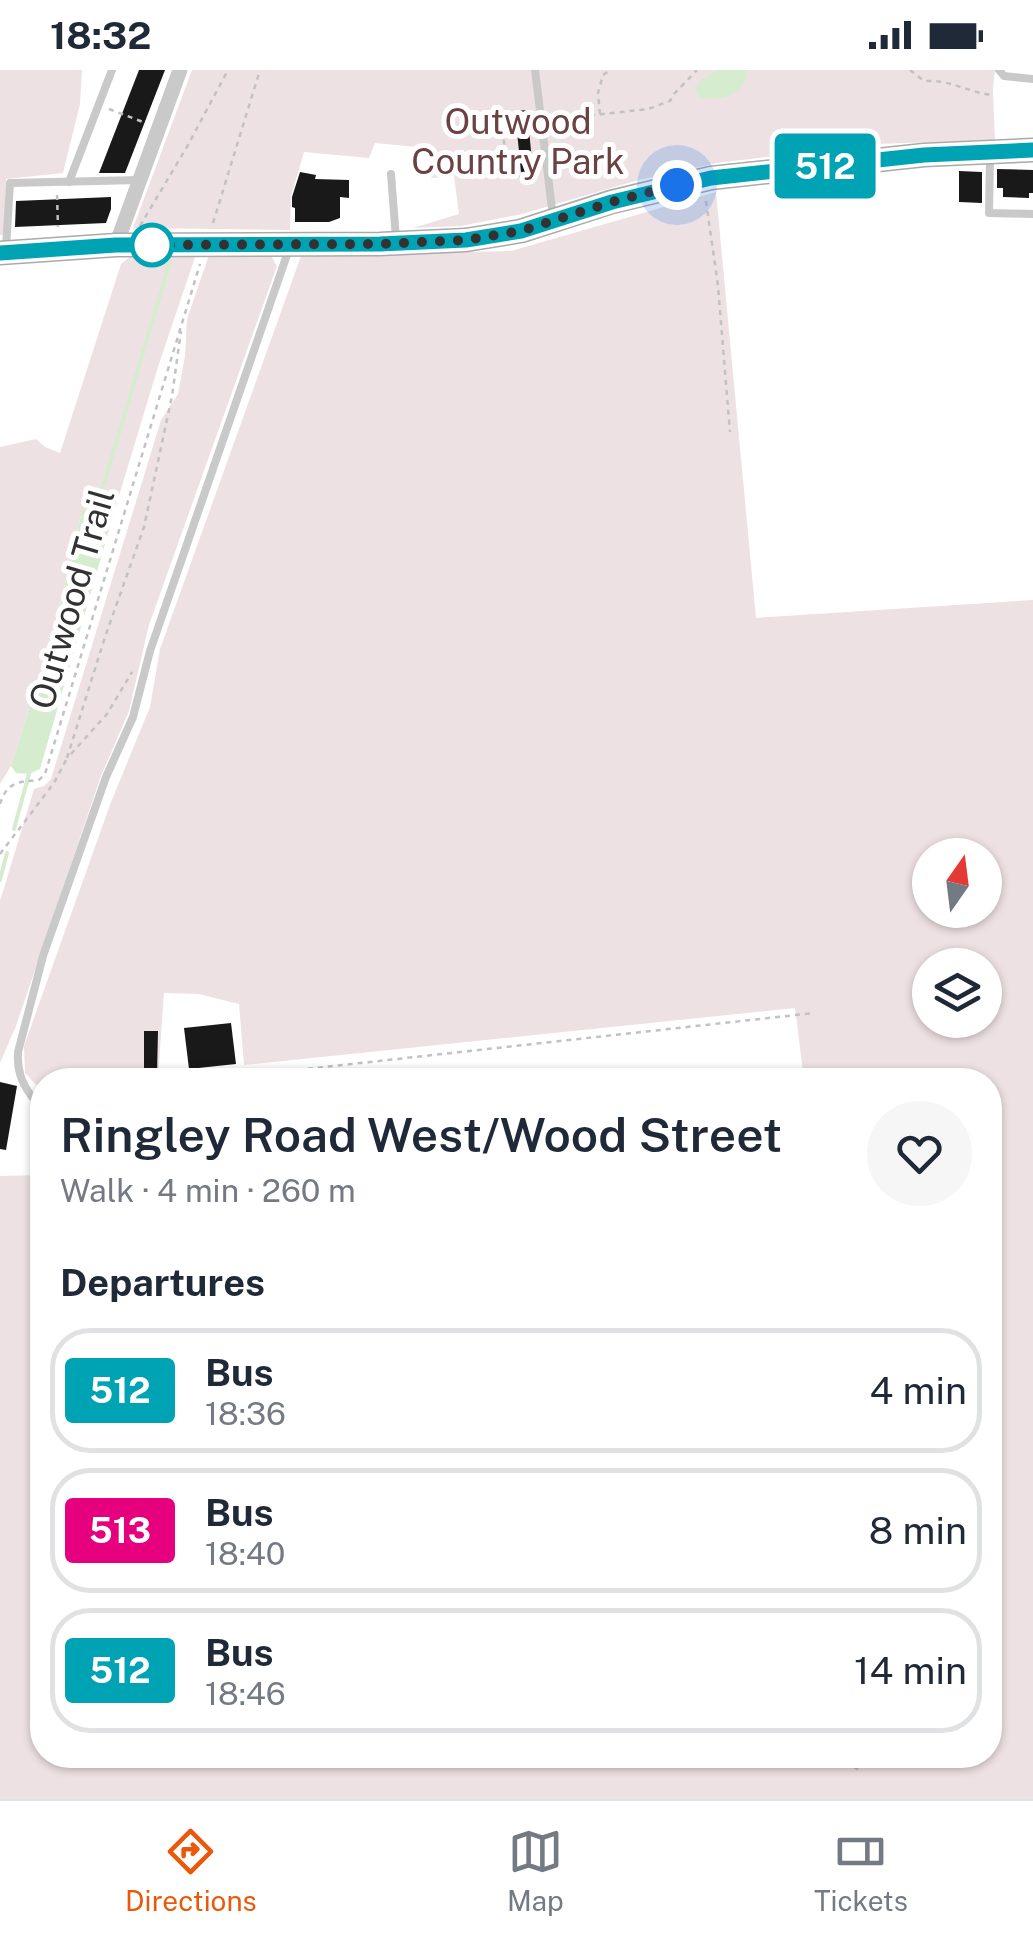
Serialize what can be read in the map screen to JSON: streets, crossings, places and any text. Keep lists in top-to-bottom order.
{
  "streets": {
    "path": ["Outwood Trail"]
  },
  "parks": ["Outwood Country Park"],
  "lines": ["bus line 512"],
  "north": "top",
  "page": {
    "status": "18:32",
    "on_map": "512",
    "heading": [
      ["Ringley Road West/Wood Street", "Walk · 4 min · 260 m"],
      "Departures"
    ],
    "list": [
      {
        "mark": "512",
        "name": "Bus",
        "note": "18:36",
        "value": "4 min"
      },
      {
        "mark": "513",
        "name": "Bus",
        "note": "18:40",
        "value": "8 min"
      },
      {
        "mark": "512",
        "name": "Bus",
        "note": "18:46",
        "value": "14 min"
      }
    ],
    "tabs": ["Directions", "Map", "Tickets"]
  }
}
